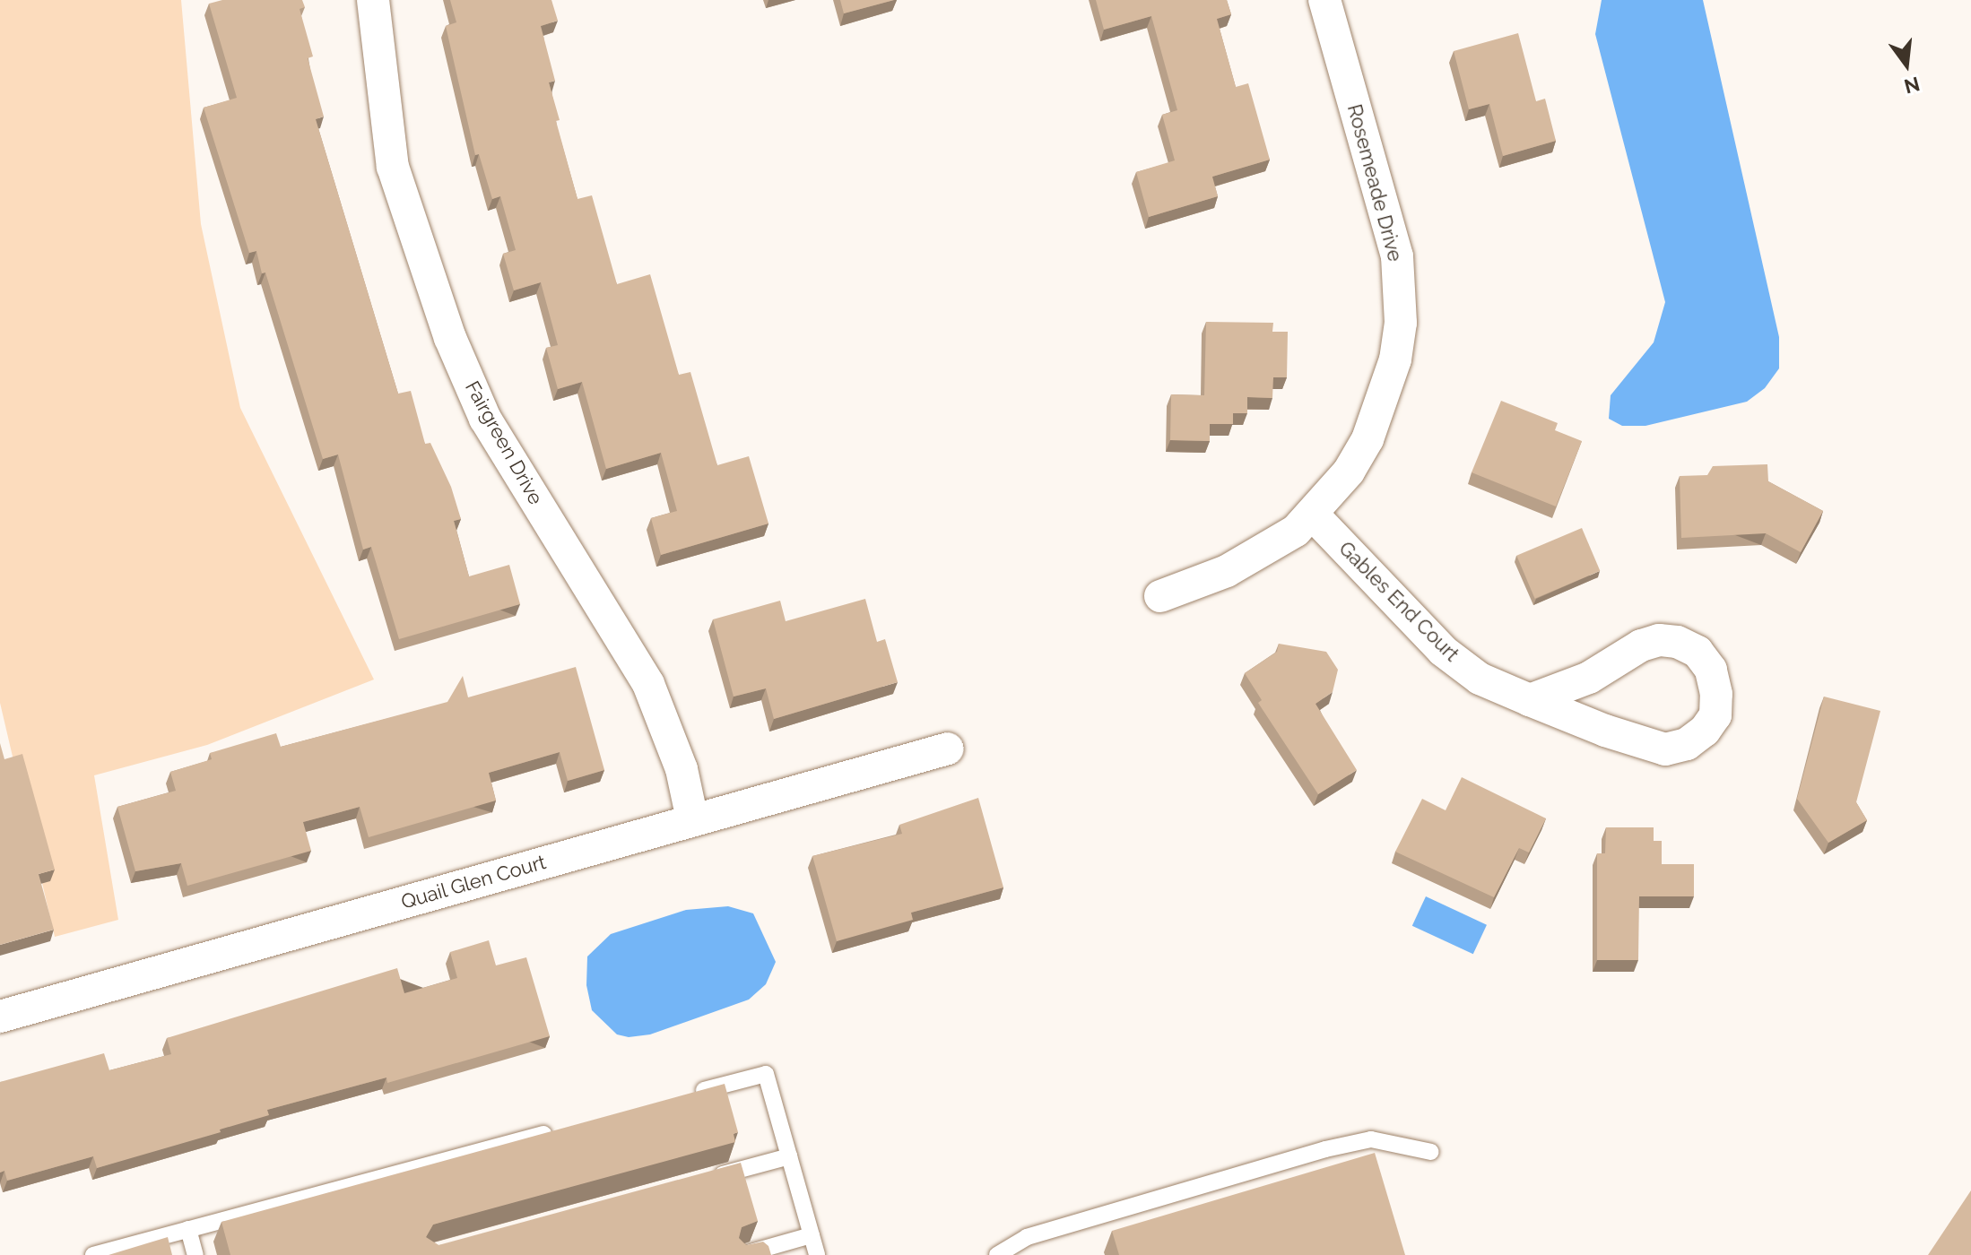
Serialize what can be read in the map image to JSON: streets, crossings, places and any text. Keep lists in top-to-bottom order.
{
  "streets": {
    "street": [
      "Rosemeade Drive",
      "Fairgreen Drive",
      "Gables End Court",
      "Quail Glen Court"
    ]
  },
  "crossings": [
    ["Rosemeade Drive", "Gables End Court"],
    ["Fairgreen Drive", "Quail Glen Court"]
  ],
  "north": "bottom"
}
